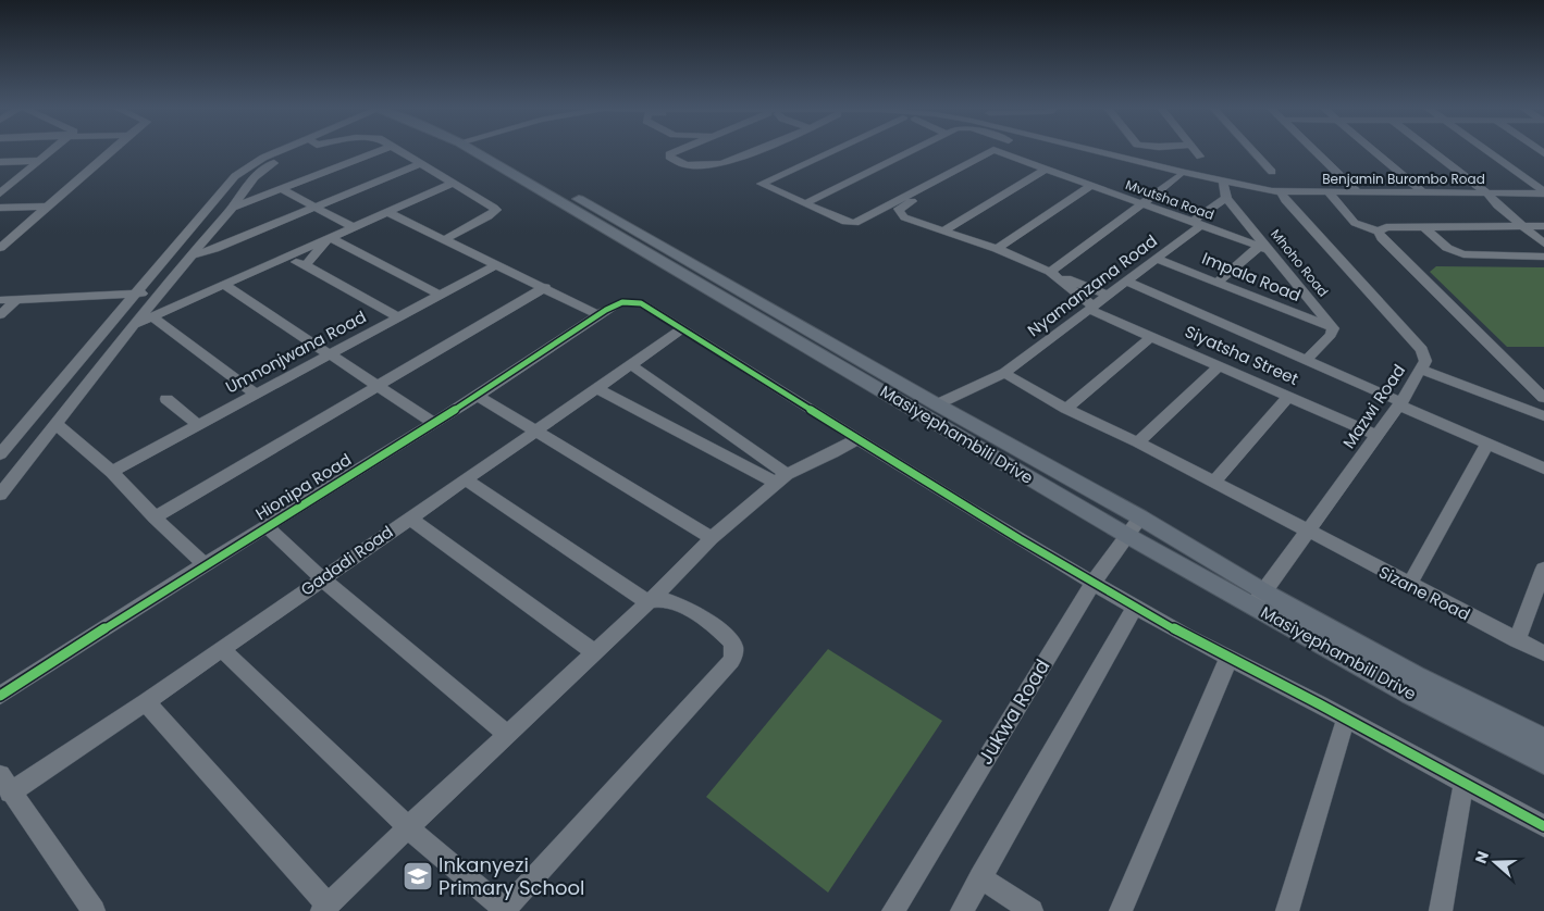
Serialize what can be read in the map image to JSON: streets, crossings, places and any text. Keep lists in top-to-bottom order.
{
  "streets": {
    "main road": ["Masiyephambili Drive"],
    "street": [
      "Benjamin Burombo Road",
      "Mvutsha Road",
      "Mhoho Road",
      "Impala Road",
      "Nyamanzana Road",
      "Umnonjwana Road",
      "Siyatsha Street",
      "Mazwi Road",
      "Hionipa Road",
      "Gadadi Road",
      "Sizane Road",
      "Jukwa Road"
    ]
  },
  "crossings": [
    ["Benjamin Burombo Road", "Mhoho Road"],
    ["Benjamin Burombo Road", "Nyamanzana Road"],
    ["Benjamin Burombo Road", "Mazwi Road"],
    ["Mvutsha Road", "Mhoho Road"],
    ["Mvutsha Road", "Nyamanzana Road"],
    ["Mhoho Road", "Impala Road"],
    ["Mhoho Road", "Nyamanzana Road"],
    ["Impala Road", "Nyamanzana Road"],
    ["Nyamanzana Road", "Siyatsha Street"],
    ["Nyamanzana Road", "Masiyephambili Drive"],
    ["Nyamanzana Road", "Sizane Road"],
    ["Siyatsha Street", "Mazwi Road"],
    ["Mazwi Road", "Masiyephambili Drive"],
    ["Mazwi Road", "Sizane Road"],
    ["Masiyephambili Drive", "Jukwa Road"],
    ["Hionipa Road", "Gadadi Road"]
  ],
  "places": {
    "school or university": ["Inkanyezi Primary School"]
  },
  "north": "left"
}
